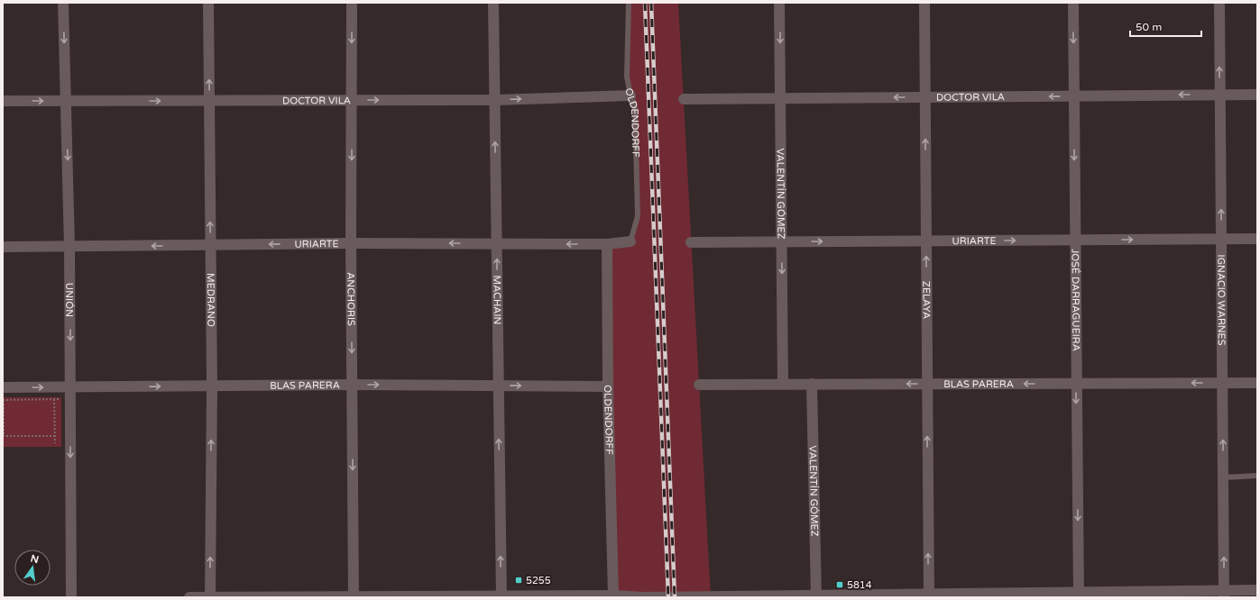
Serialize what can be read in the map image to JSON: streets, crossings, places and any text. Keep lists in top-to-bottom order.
{
  "streets": {
    "street": [
      "DOCTOR VILA",
      "OLDENDORFF",
      "VALENTÍN GÓMEZ",
      "URIARTE",
      "ANCHORIS",
      "UNIÓN",
      "MEDRANO",
      "MACHAIN",
      "ZELAYA",
      "JOSÉ DARRAGUEIRA",
      "IGNACIO WARNES",
      "BLAS PARERA"
    ]
  },
  "crossings": [
    ["DOCTOR VILA", "OLDENDORFF"],
    ["DOCTOR VILA", "VALENTÍN GÓMEZ"],
    ["DOCTOR VILA", "ANCHORIS"],
    ["DOCTOR VILA", "UNIÓN"],
    ["DOCTOR VILA", "MEDRANO"],
    ["DOCTOR VILA", "MACHAIN"],
    ["DOCTOR VILA", "ZELAYA"],
    ["DOCTOR VILA", "JOSÉ DARRAGUEIRA"],
    ["DOCTOR VILA", "IGNACIO WARNES"],
    ["OLDENDORFF", "URIARTE"],
    ["OLDENDORFF", "BLAS PARERA"],
    ["VALENTÍN GÓMEZ", "URIARTE"],
    ["VALENTÍN GÓMEZ", "BLAS PARERA"],
    ["URIARTE", "ANCHORIS"],
    ["URIARTE", "UNIÓN"],
    ["URIARTE", "MEDRANO"],
    ["URIARTE", "MACHAIN"],
    ["URIARTE", "ZELAYA"],
    ["URIARTE", "JOSÉ DARRAGUEIRA"],
    ["URIARTE", "IGNACIO WARNES"],
    ["ANCHORIS", "BLAS PARERA"],
    ["UNIÓN", "BLAS PARERA"],
    ["MEDRANO", "BLAS PARERA"],
    ["MACHAIN", "BLAS PARERA"],
    ["ZELAYA", "BLAS PARERA"],
    ["JOSÉ DARRAGUEIRA", "BLAS PARERA"],
    ["IGNACIO WARNES", "BLAS PARERA"]
  ],
  "one_way": [
    "VALENTÍN GÓMEZ",
    "ANCHORIS",
    "UNIÓN",
    "MEDRANO",
    "MACHAIN",
    "ZELAYA",
    "JOSÉ DARRAGUEIRA",
    "IGNACIO WARNES"
  ],
  "places": {
    "transit": ["5255", "5814"]
  },
  "scale_bar": "50 m",
  "north": "top"
}
